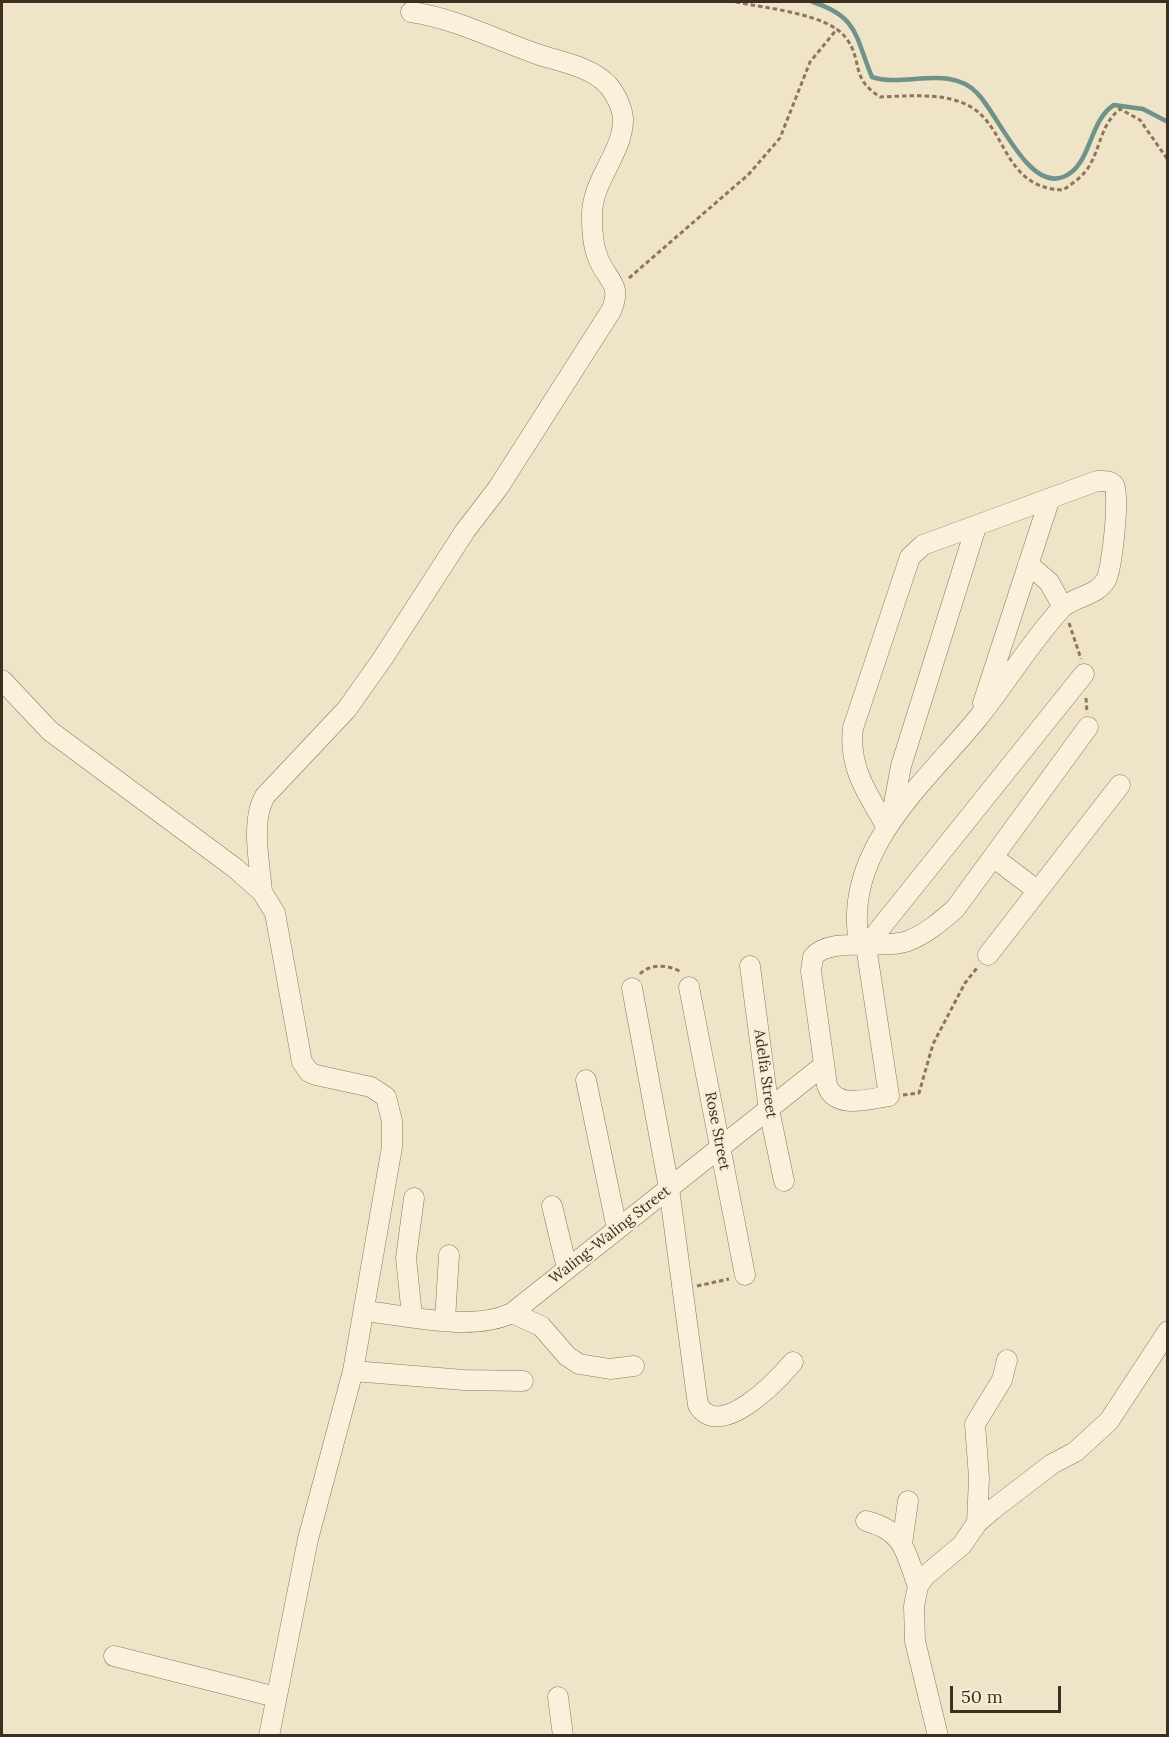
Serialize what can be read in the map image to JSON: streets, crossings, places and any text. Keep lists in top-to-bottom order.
{
  "streets": {
    "street": ["Adelfa Street", "Rose Street", "Waling-Waling Street"]
  },
  "crossings": [
    ["Adelfa Street", "Waling-Waling Street"],
    ["Rose Street", "Waling-Waling Street"]
  ],
  "scale_bar": "50 m"
}
